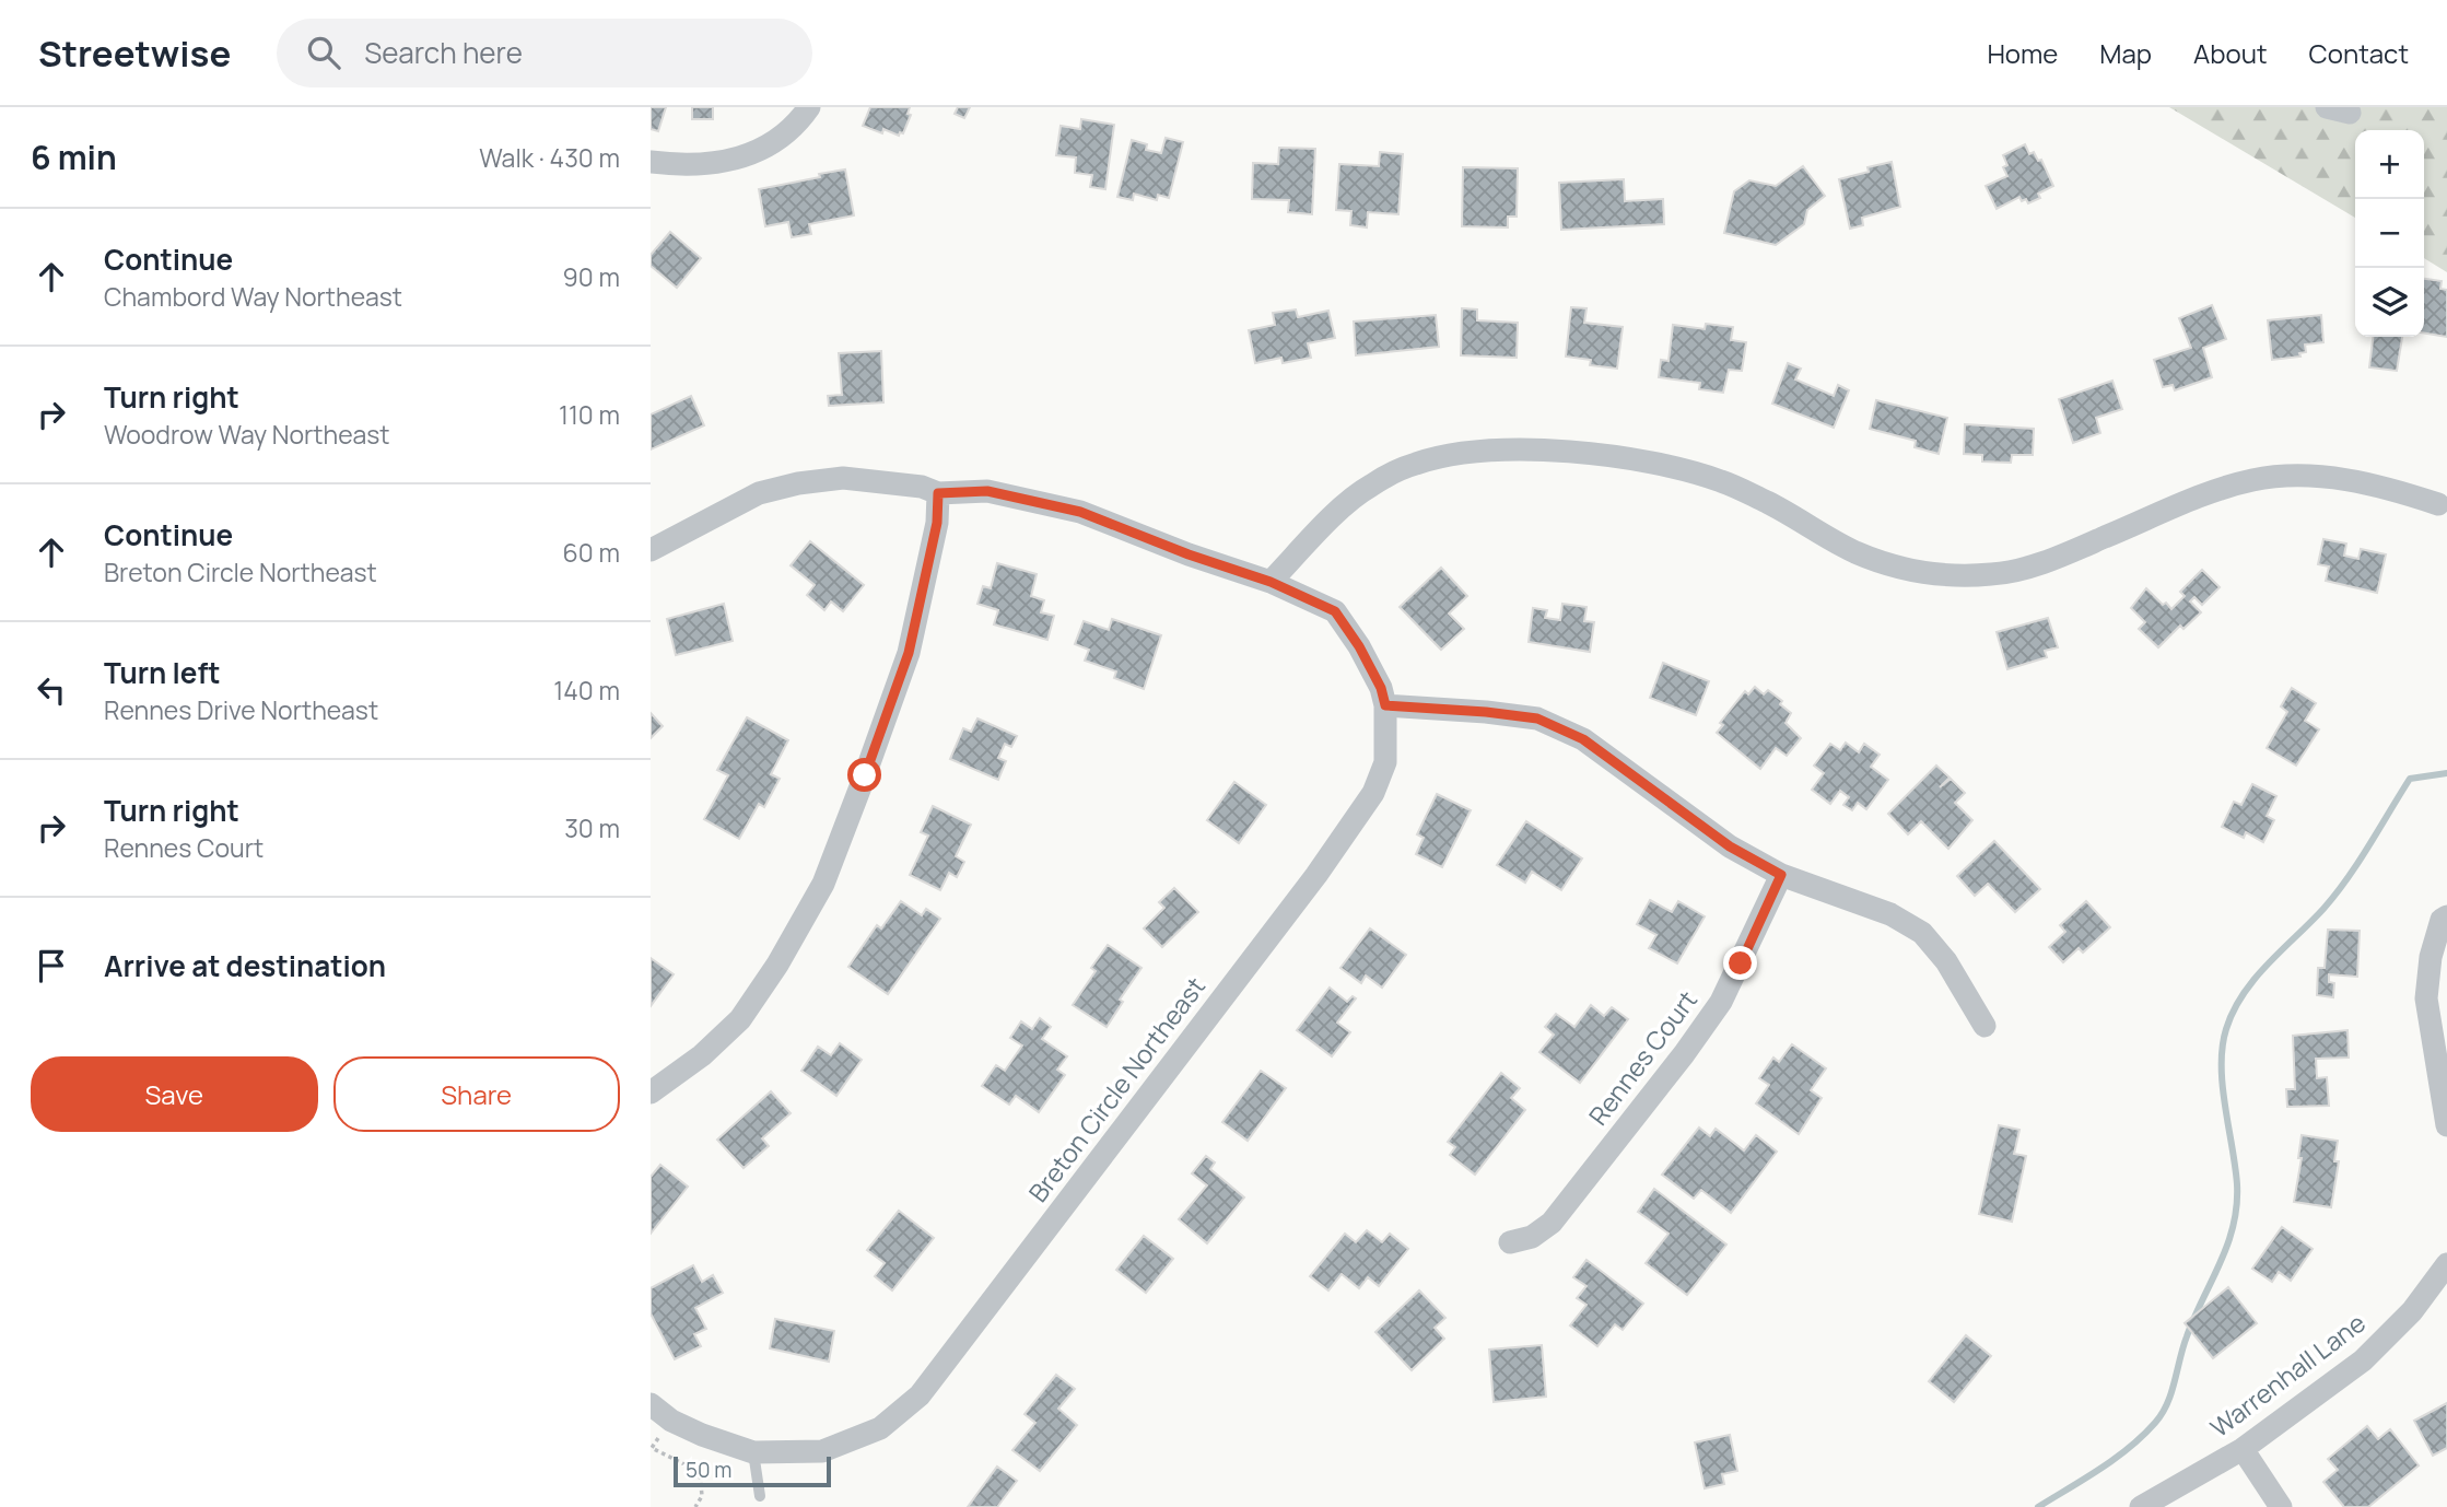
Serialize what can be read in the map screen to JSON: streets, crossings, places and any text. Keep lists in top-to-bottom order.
{
  "streets": {
    "street": ["Rennes Court", "Breton Circle Northeast", "Warrenhall Lane"]
  },
  "scale_bar": "50 m",
  "page": {
    "header": "Streetwise",
    "search": "Search here",
    "nav": [
      "Home",
      "Map",
      "About",
      "Contact"
    ],
    "heading": ["6 min", "Walk · 430 m"],
    "map_buttons": ["+", "−"],
    "list": [
      ["Continue", "Chambord Way Northeast", "90 m"],
      ["Turn right", "Woodrow Way Northeast", "110 m"],
      ["Continue", "Breton Circle Northeast", "60 m"],
      ["Turn left", "Rennes Drive Northeast", "140 m"],
      ["Turn right", "Rennes Court", "30 m"],
      "Arrive at destination"
    ],
    "buttons": ["Save", "Share"],
    "scale": "50 m"
  }
}
